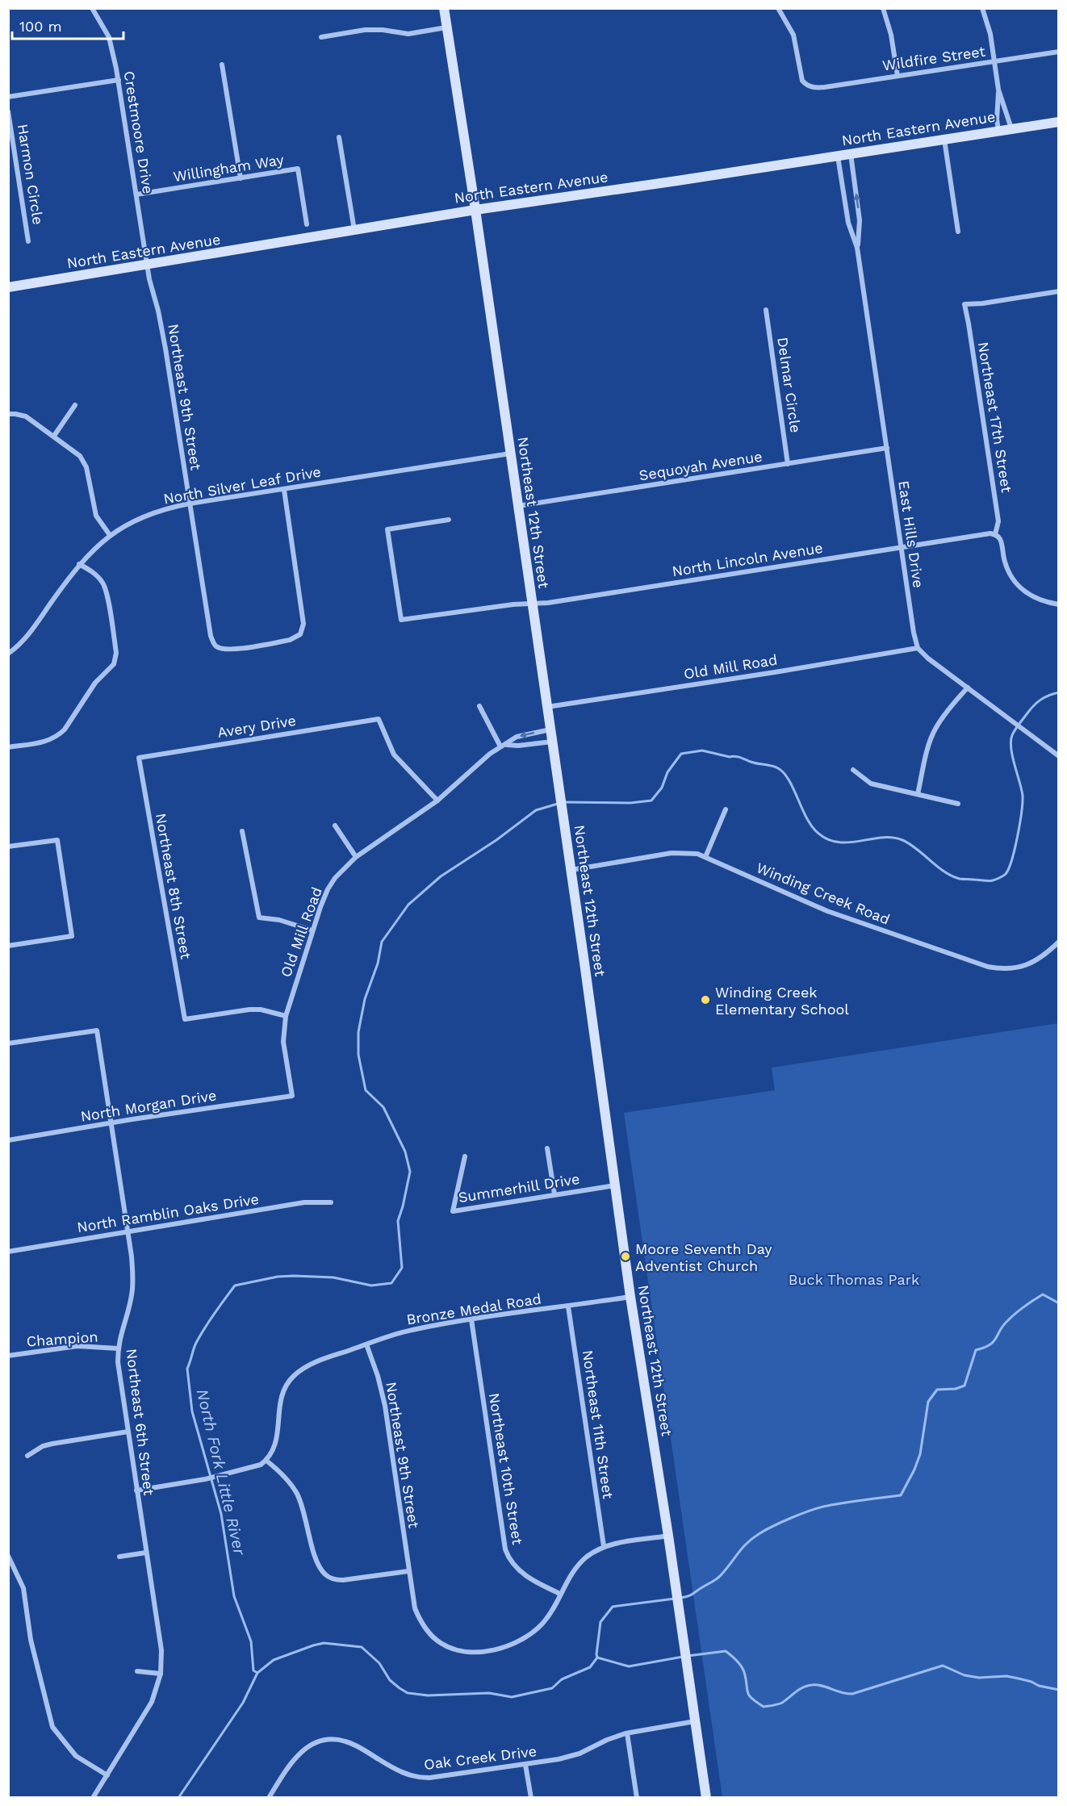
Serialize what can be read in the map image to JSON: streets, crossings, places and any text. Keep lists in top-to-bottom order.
{
  "streets": {
    "street": [
      "Wildfire Street",
      "North Eastern Avenue",
      "Crestmoore Drive",
      "Willingham Way",
      "Harmon Circle",
      "Delmar Circle",
      "Northeast 9th Street",
      "Northeast 17th Street",
      "Sequoyah Avenue",
      "North Silver Leaf Drive",
      "Northeast 12th Street",
      "East Hills Drive",
      "North Lincoln Avenue",
      "Old Mill Road",
      "Avery Drive",
      "Northeast 8th Street",
      "Winding Creek Road",
      "North Morgan Drive",
      "Summerhill Drive",
      "North Ramblin Oaks Drive",
      "Bronze Medal Road",
      "Champion",
      "Northeast 6th Street",
      "Northeast 11th Street",
      "Northeast 10th Street",
      "Oak Creek Drive"
    ]
  },
  "crossings": [
    ["North Eastern Avenue", "Crestmoore Drive"],
    ["North Eastern Avenue", "Northeast 9th Street"],
    ["North Eastern Avenue", "Northeast 12th Street"],
    ["North Eastern Avenue", "East Hills Drive"],
    ["Crestmoore Drive", "Willingham Way"],
    ["Crestmoore Drive", "Northeast 9th Street"],
    ["Delmar Circle", "Sequoyah Avenue"],
    ["Northeast 9th Street", "North Silver Leaf Drive"],
    ["Northeast 9th Street", "Bronze Medal Road"],
    ["Northeast 9th Street", "Northeast 11th Street"],
    ["Northeast 9th Street", "Northeast 10th Street"],
    ["Northeast 17th Street", "North Lincoln Avenue"],
    ["Sequoyah Avenue", "Northeast 12th Street"],
    ["Sequoyah Avenue", "East Hills Drive"],
    ["North Silver Leaf Drive", "Northeast 12th Street"],
    ["Northeast 12th Street", "North Lincoln Avenue"],
    ["Northeast 12th Street", "Old Mill Road"],
    ["Northeast 12th Street", "Winding Creek Road"],
    ["Northeast 12th Street", "Summerhill Drive"],
    ["Northeast 12th Street", "Bronze Medal Road"],
    ["Northeast 12th Street", "Oak Creek Drive"],
    ["East Hills Drive", "North Lincoln Avenue"],
    ["East Hills Drive", "Old Mill Road"],
    ["Old Mill Road", "Avery Drive"],
    ["Old Mill Road", "Northeast 8th Street"],
    ["Old Mill Road", "North Morgan Drive"],
    ["Avery Drive", "Northeast 8th Street"],
    ["North Morgan Drive", "Northeast 6th Street"],
    ["North Ramblin Oaks Drive", "Northeast 6th Street"],
    ["Bronze Medal Road", "Northeast 11th Street"],
    ["Bronze Medal Road", "Northeast 10th Street"],
    ["Champion", "Northeast 6th Street"]
  ],
  "water": ["North Fork Little River"],
  "parks": ["Buck Thomas Park"],
  "places": ["Winding Creek Elementary School", "Moore Seventh Day Adventist Church"],
  "scale_bar": "100 m"
}
